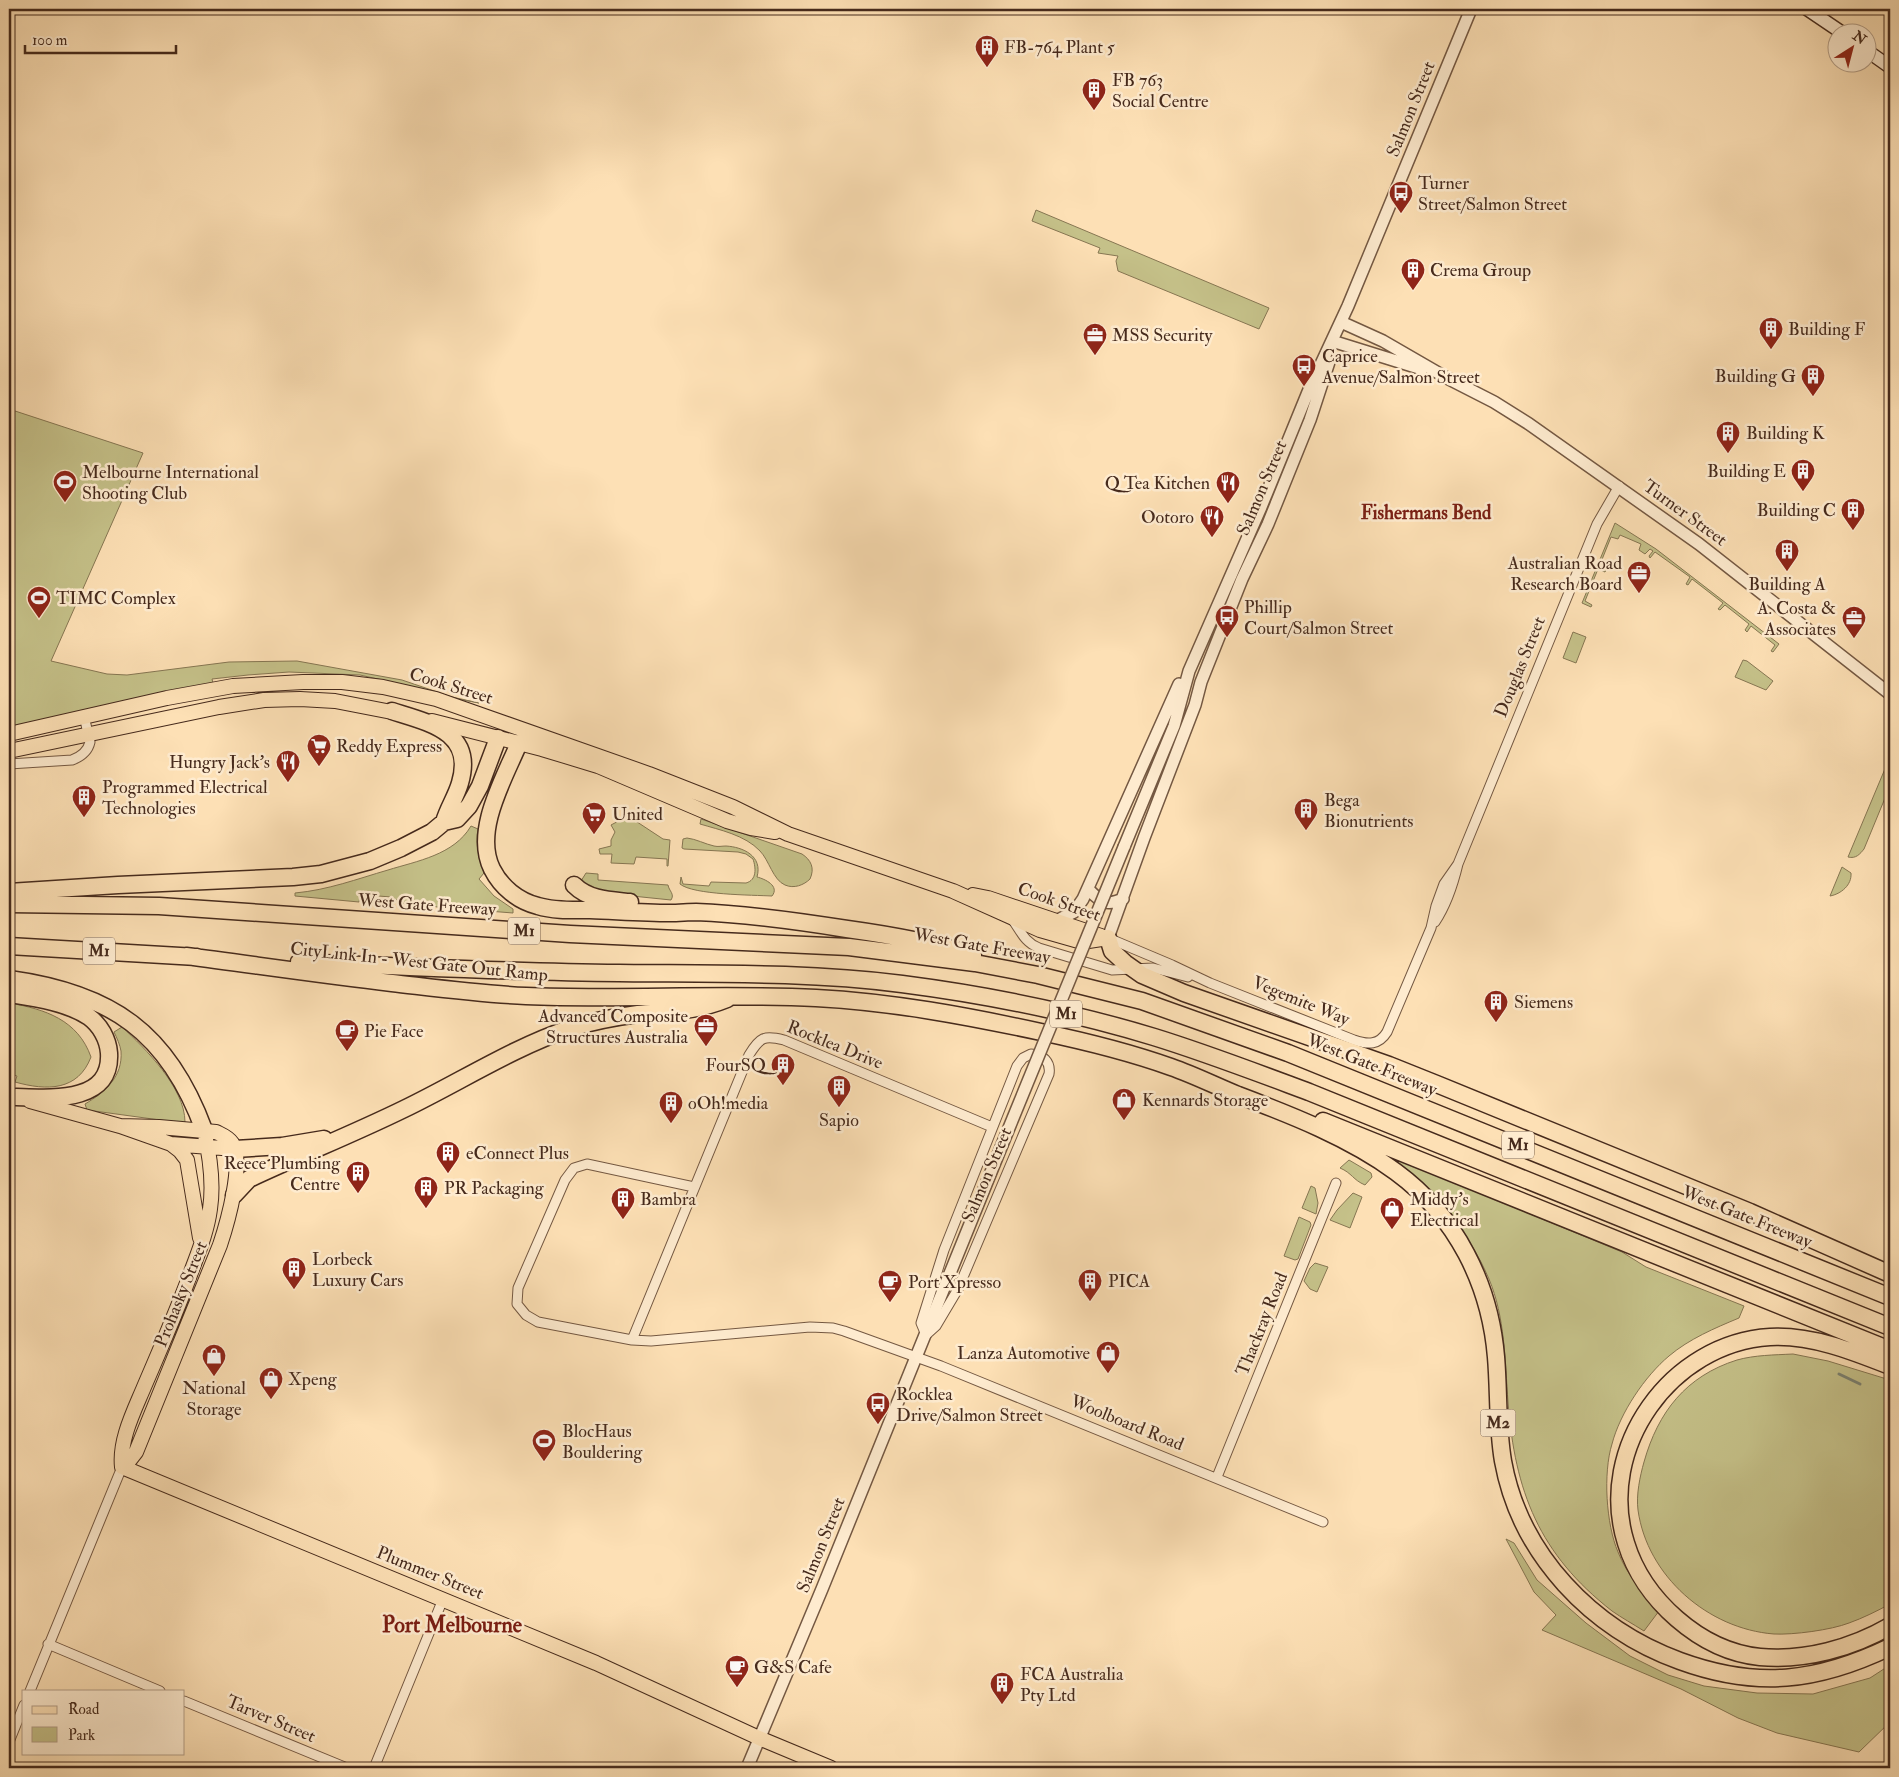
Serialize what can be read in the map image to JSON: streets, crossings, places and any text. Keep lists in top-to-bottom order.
{
  "streets": {
    "highway": [
      "West Gate Freeway",
      "M1",
      "CityLink In - West Gate Out Ramp",
      "M2"
    ],
    "main road": ["Cook Street", "Prohasky Street", "Plummer Street"],
    "street": [
      "Salmon Street",
      "Turner Street",
      "Douglas Street",
      "Vegemite Way",
      "Rocklea Drive",
      "Thackray Road",
      "Woolboard Road",
      "Tarver Street"
    ]
  },
  "crossings": [
    ["Salmon Street", "Turner Street"],
    ["Salmon Street", "Cook Street"],
    ["Salmon Street", "Vegemite Way"],
    ["Salmon Street", "Rocklea Drive"],
    ["Salmon Street", "Woolboard Road"],
    ["Salmon Street", "Plummer Street"],
    ["Turner Street", "Douglas Street"],
    ["Douglas Street", "Vegemite Way"],
    ["Cook Street", "Vegemite Way"],
    ["M1", "CityLink In - West Gate Out Ramp"],
    ["M1", "M2"],
    ["Prohasky Street", "Plummer Street"],
    ["Thackray Road", "Woolboard Road"]
  ],
  "districts": ["Fishermans Bend", "Port Melbourne"],
  "places": {
    "building": [
      "FB-764 Plant 5",
      "FB 763 Social Centre",
      "Crema Group",
      "Building F",
      "Building G",
      "Building K",
      "Building E",
      "Building C",
      "Building A",
      "Programmed Electrical Technologies",
      "Bega Bionutrients",
      "Siemens",
      "FourSQ",
      "Sapio",
      "oOh!media",
      "eConnect Plus",
      "Reece Plumbing Centre",
      "PR Packaging",
      "Bambra",
      "Lorbeck Luxury Cars",
      "PICA",
      "FCA Australia Pty Ltd"
    ],
    "bus stop": [
      "Turner Street/Salmon Street",
      "Caprice Avenue/Salmon Street",
      "Phillip Court/Salmon Street",
      "Rocklea Drive/Salmon Street"
    ],
    "office": [
      "MSS Security",
      "Australian Road Research Board",
      "A. Costa & Associates",
      "Advanced Composite Structures Australia"
    ],
    "sports": ["Melbourne International Shooting Club", "TIMC Complex", "BlocHaus Bouldering"],
    "restaurant": ["Q Tea Kitchen", "Ootoro", "Hungry Jack's"],
    "supermarket": ["Reddy Express", "United"],
    "cafe": ["Pie Face", "Port Xpresso", "G&S Cafe"],
    "shop": [
      "Kennards Storage",
      "Middy's Electrical",
      "Lanza Automotive",
      "National Storage",
      "Xpeng"
    ]
  },
  "legend": ["Road", "Park"],
  "scale_bar": "100 m",
  "north": "top right"
}
